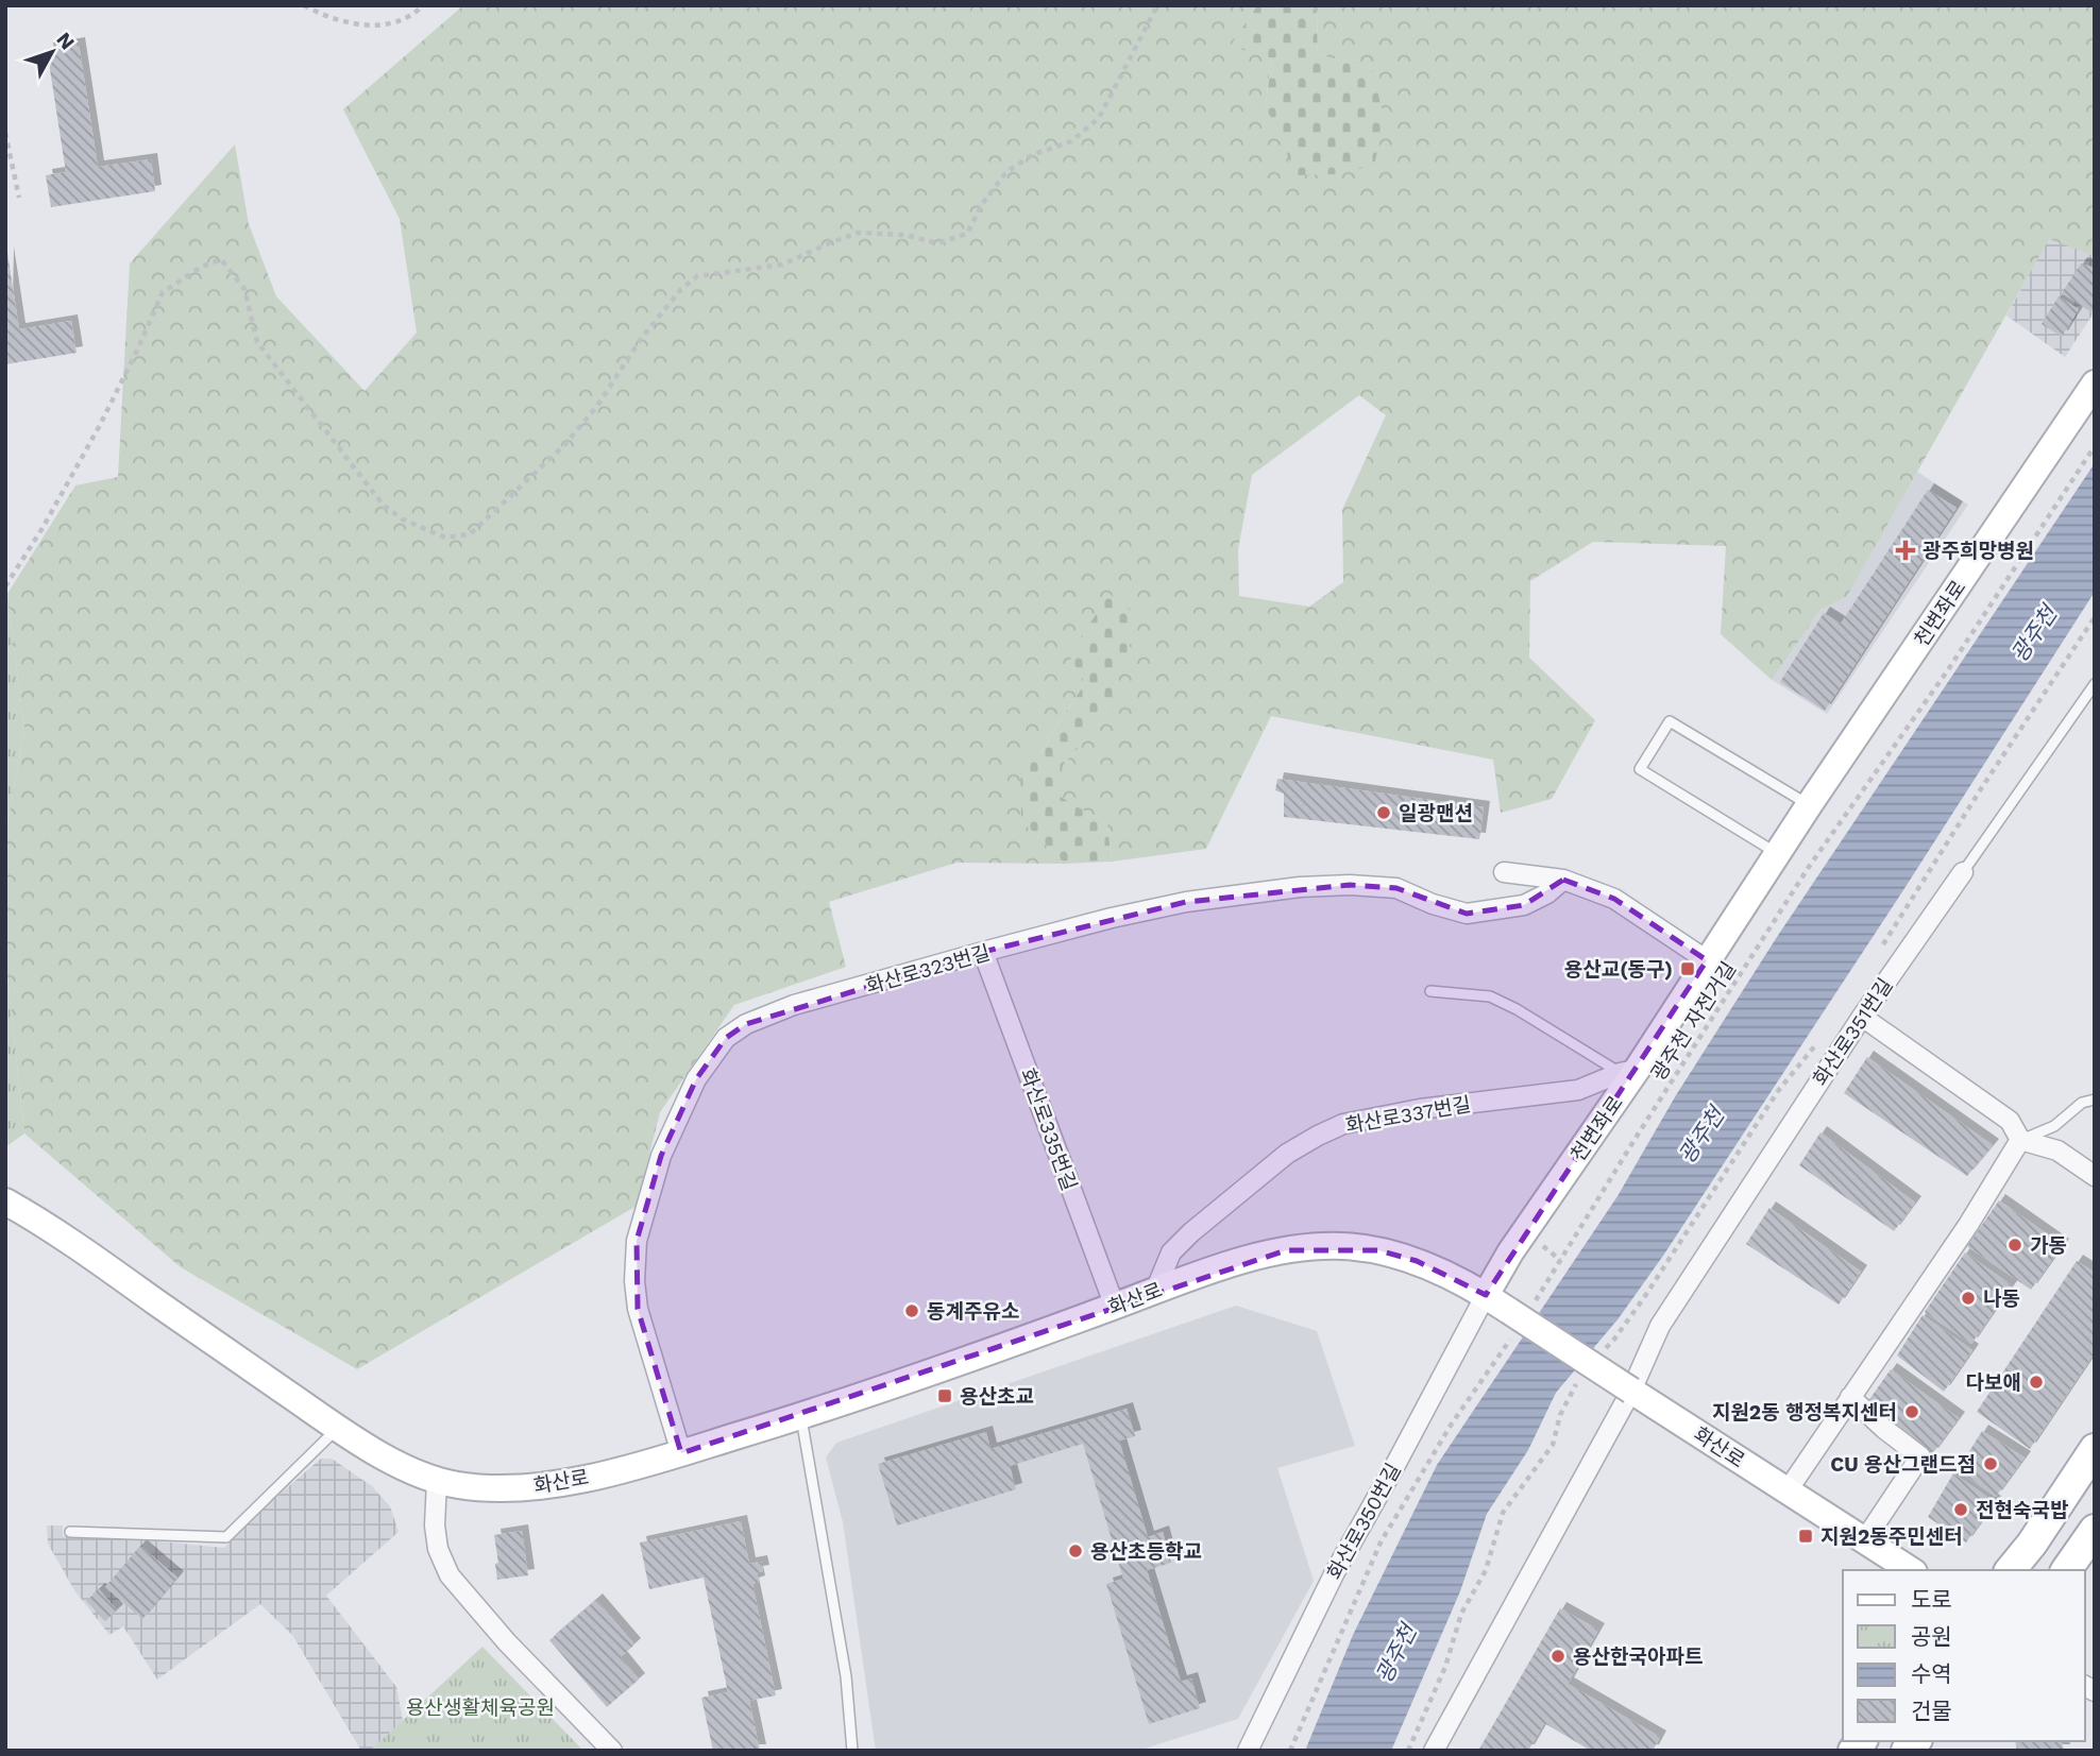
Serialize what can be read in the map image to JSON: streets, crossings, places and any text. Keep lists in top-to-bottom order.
{
  "streets": {
    "main road": ["천변좌로", "화산로"],
    "street": [
      "화산로323번길",
      "화산로351번길",
      "화산로337번길",
      "화산로335번길",
      "화산로350번길"
    ],
    "path": ["광주천 자전거길"]
  },
  "crossings": [
    ["천변좌로", "화산로337번길"],
    ["천변좌로", "화산로"],
    ["천변좌로", "화산로350번길"],
    ["화산로323번길", "화산로335번길"],
    ["화산로323번길", "화산로"],
    ["광주천 자전거길", "화산로"],
    ["화산로351번길", "화산로"],
    ["화산로337번길", "화산로"],
    ["화산로335번길", "화산로"],
    ["화산로", "화산로350번길"]
  ],
  "water": ["광주천"],
  "parks": ["용산생활체육공원"],
  "places": {
    "health": ["광주희망병원"],
    "other": [
      "일광맨션",
      "가동",
      "나동",
      "동계주유소",
      "다보애",
      "지원2동 행정복지센터",
      "CU 용산그랜드점",
      "전현숙국밥",
      "용산초등학교",
      "용산한국아파트"
    ],
    "transit": ["용산교(동구)", "용산초교", "지원2동주민센터"]
  },
  "legend": [
    "도로",
    "공원",
    "수역",
    "건물"
  ],
  "north": "top right"
}
